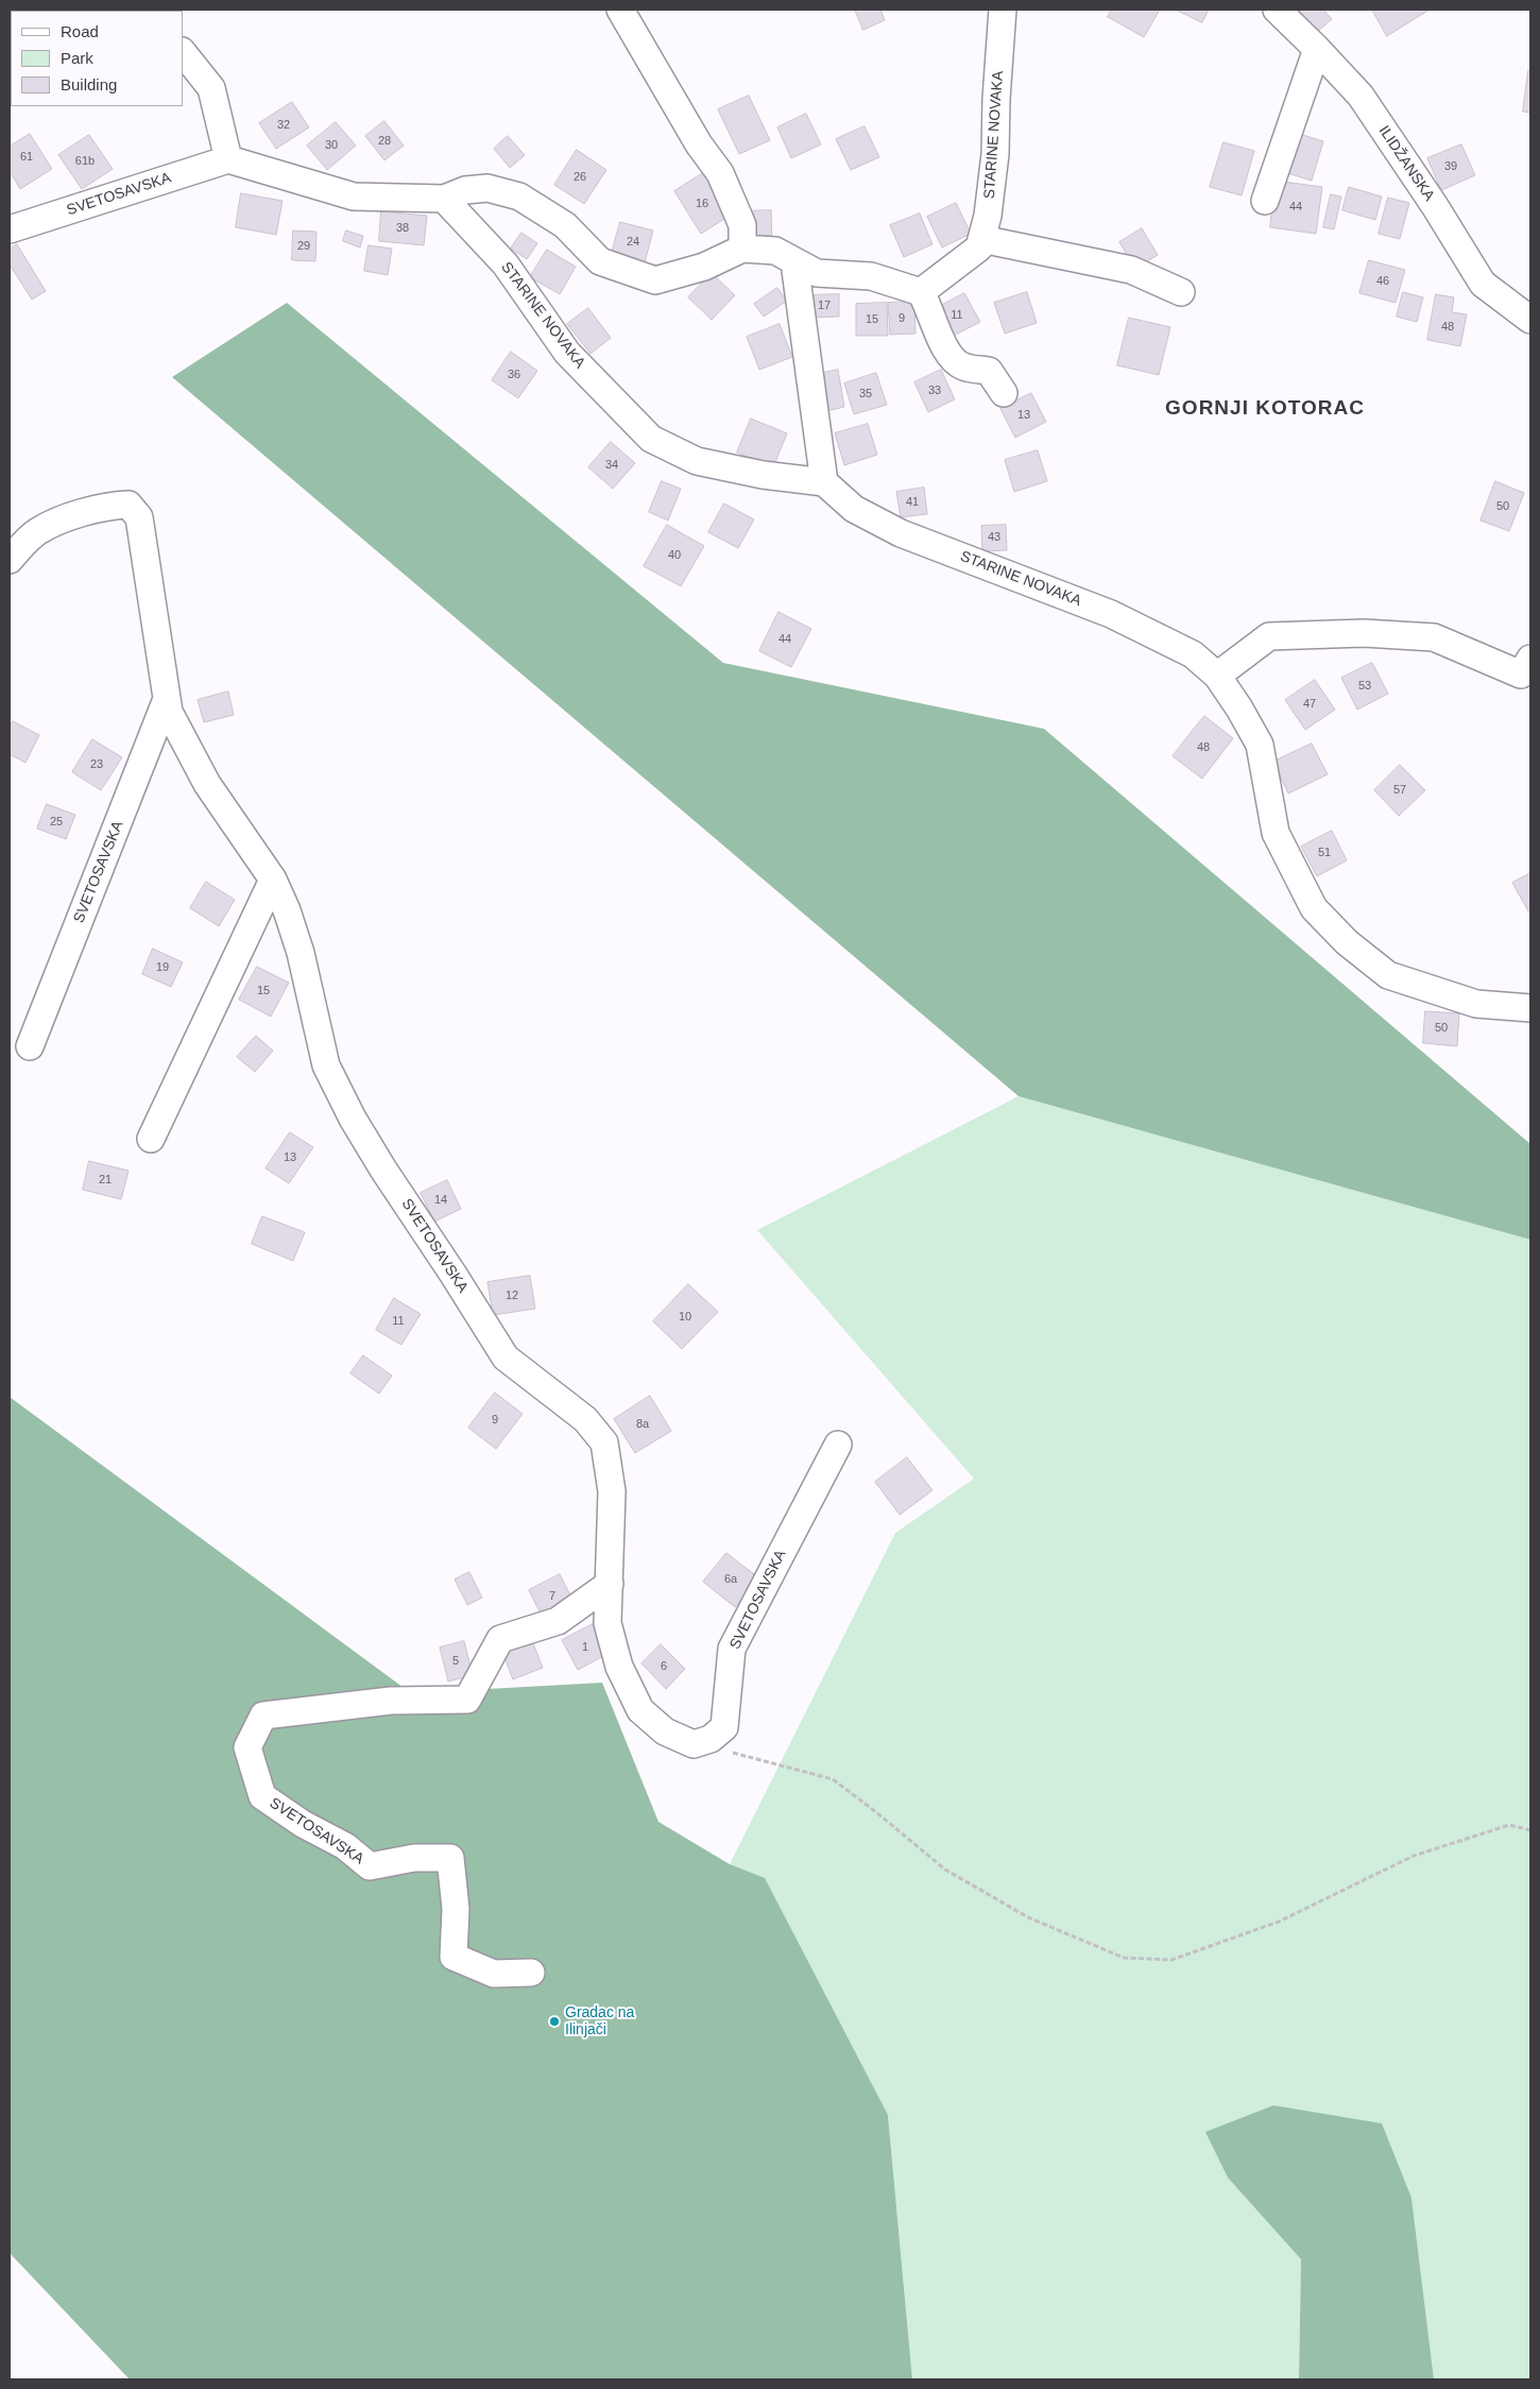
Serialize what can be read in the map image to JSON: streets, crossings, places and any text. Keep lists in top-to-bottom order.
{
  "streets": {
    "street": ["STARINE NOVAKA", "ILIDŽANSKA", "SVETOSAVSKA"]
  },
  "districts": ["GORNJI KOTORAC"],
  "places": ["Gradac na Ilinjači"],
  "house_numbers": [
    "32",
    "28",
    "30",
    "61",
    "61b",
    "39",
    "26",
    "16",
    "44",
    "38",
    "24",
    "29",
    "46",
    "17",
    "11",
    "9",
    "15",
    "48",
    "36",
    "33",
    "35",
    "13",
    "34",
    "41",
    "50",
    "43",
    "40",
    "44",
    "53",
    "47",
    "48",
    "23",
    "57",
    "25",
    "51",
    "19",
    "15",
    "50",
    "13",
    "21",
    "14",
    "12",
    "10",
    "11",
    "9",
    "8a",
    "6a",
    "7",
    "1",
    "5",
    "6"
  ],
  "legend": ["Road", "Park", "Building"]
}
